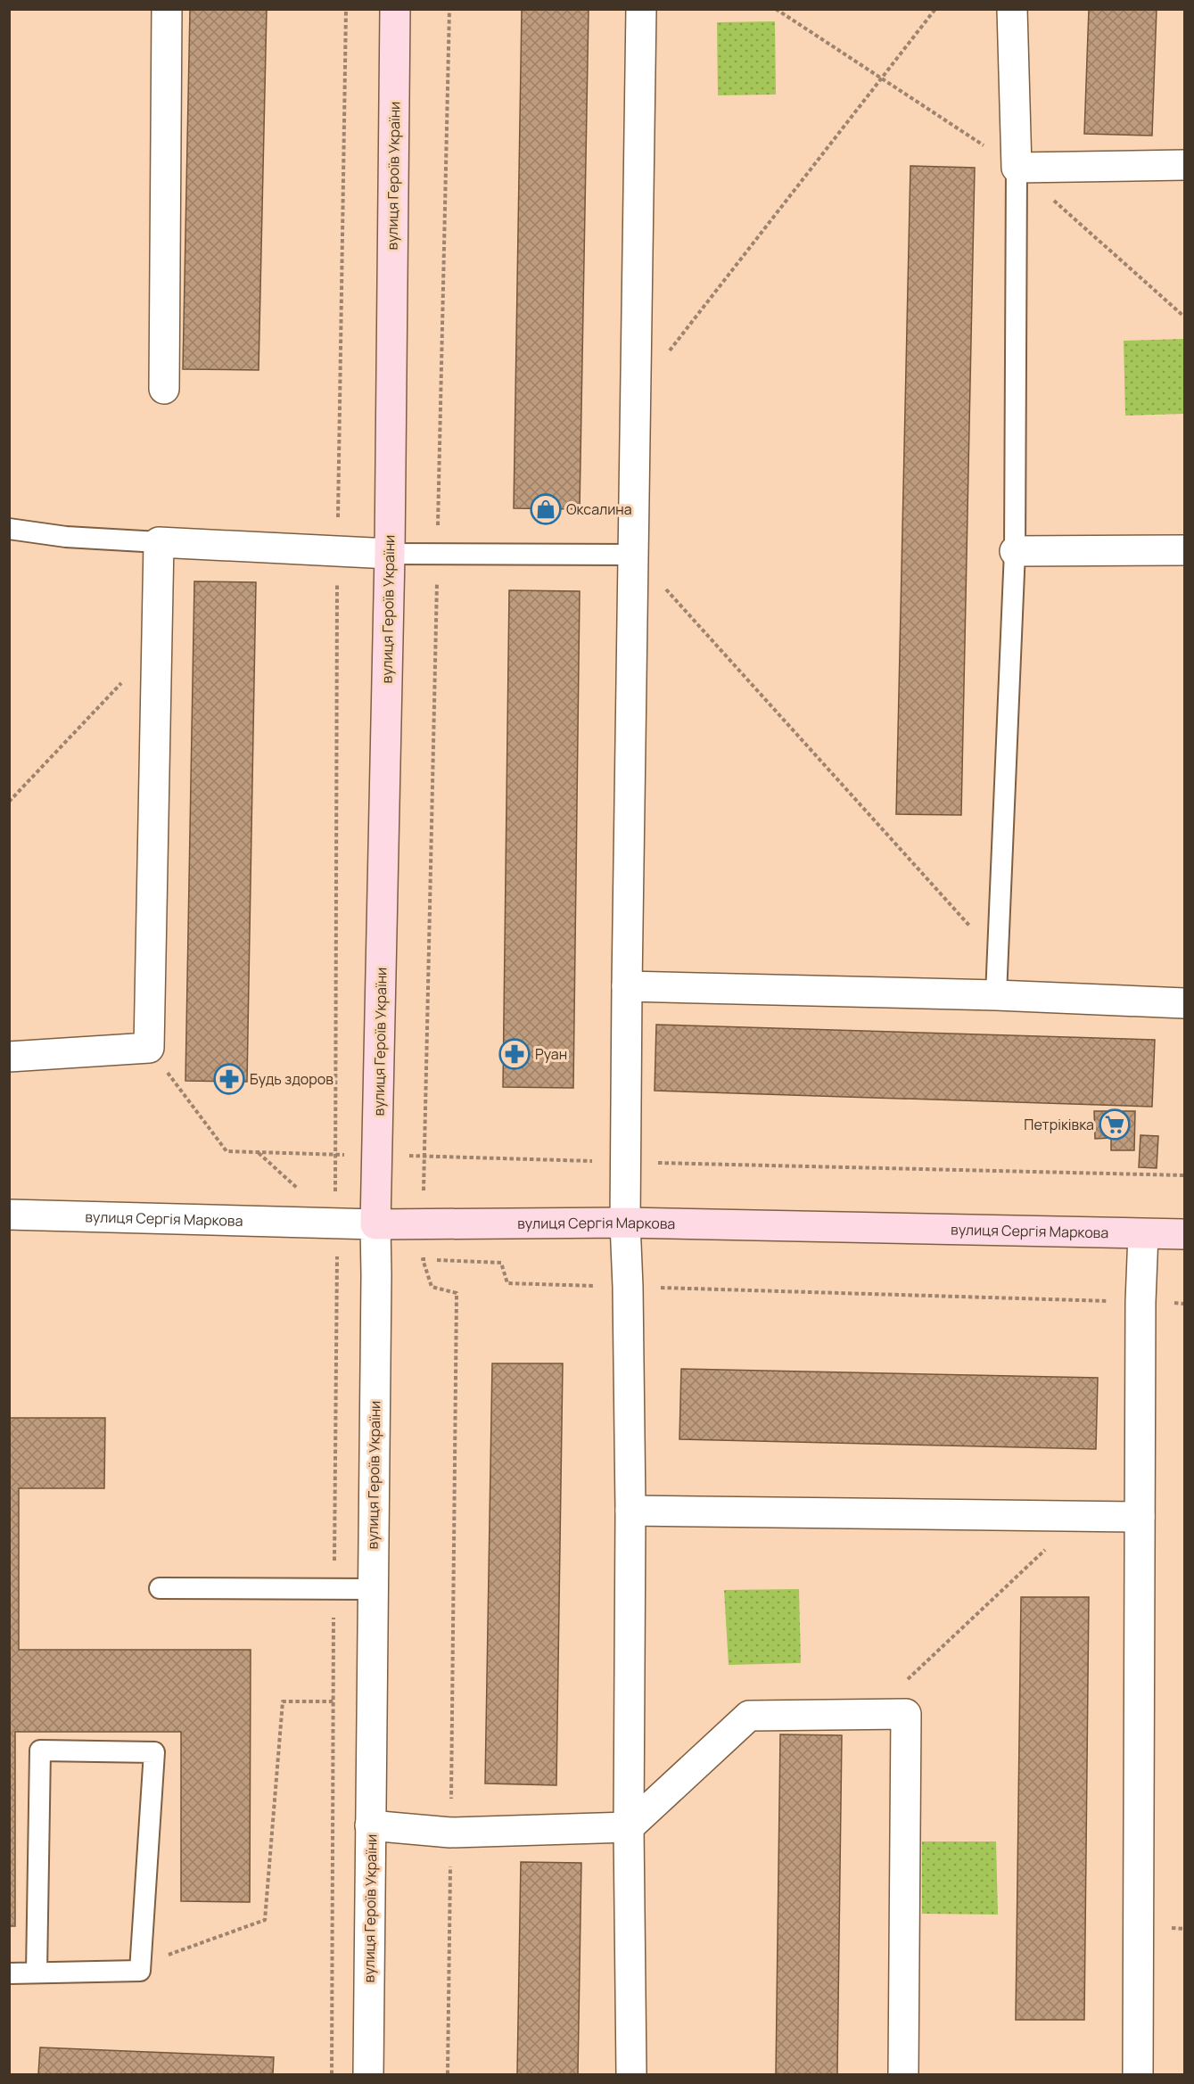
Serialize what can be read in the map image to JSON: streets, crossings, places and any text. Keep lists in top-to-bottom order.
{
  "streets": {
    "street": ["вулиця Героїв України", "вулиця Сергія Маркова"]
  },
  "crossings": [
    ["вулиця Героїв України", "вулиця Сергія Маркова"]
  ],
  "places": {
    "shop": ["Оксалина"],
    "pharmacy": ["Руан", "Будь здоров"],
    "supermarket": ["Петріківка"]
  }
}
